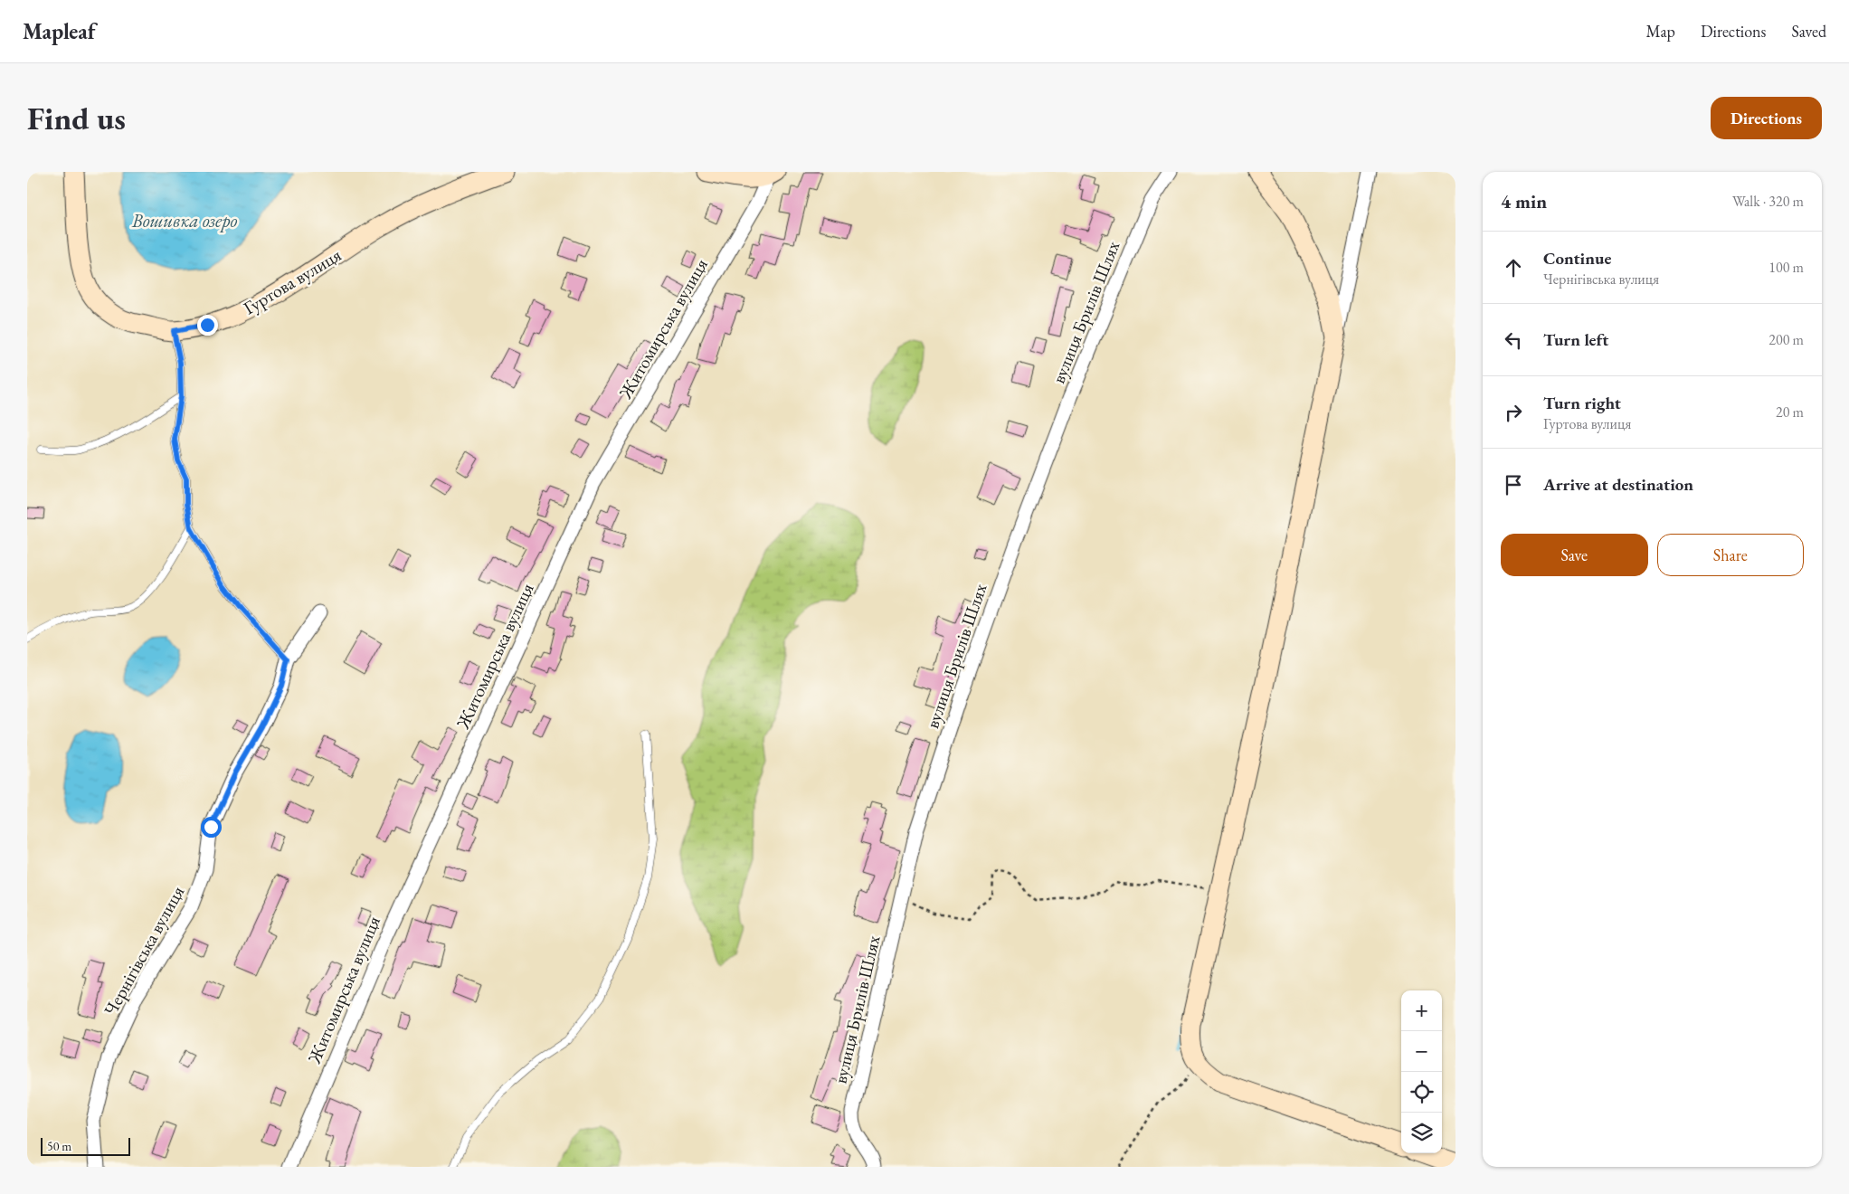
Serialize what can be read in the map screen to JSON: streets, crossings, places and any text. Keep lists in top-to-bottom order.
{
  "streets": {
    "street": [
      "Гуртова вулиця",
      "вулиця Брилів Шлях",
      "Житомирська вулиця",
      "Чернігівська вулиця"
    ]
  },
  "water": ["Вошивка озеро"],
  "scale_bar": "50 m",
  "page": {
    "header": "Mapleaf",
    "nav": ["Map", "Directions", "Saved"],
    "buttons": [
      "Directions",
      ["Save", "Share"]
    ],
    "title": "Find us",
    "heading": ["4 min", "Walk · 320 m"],
    "list": [
      ["Continue", "Чернігівська вулиця", "100 m"],
      ["Turn left", "200 m"],
      ["Turn right", "Гуртова вулиця", "20 m"],
      "Arrive at destination"
    ],
    "map_buttons": ["+", "−"],
    "scale": "50 m"
  }
}
